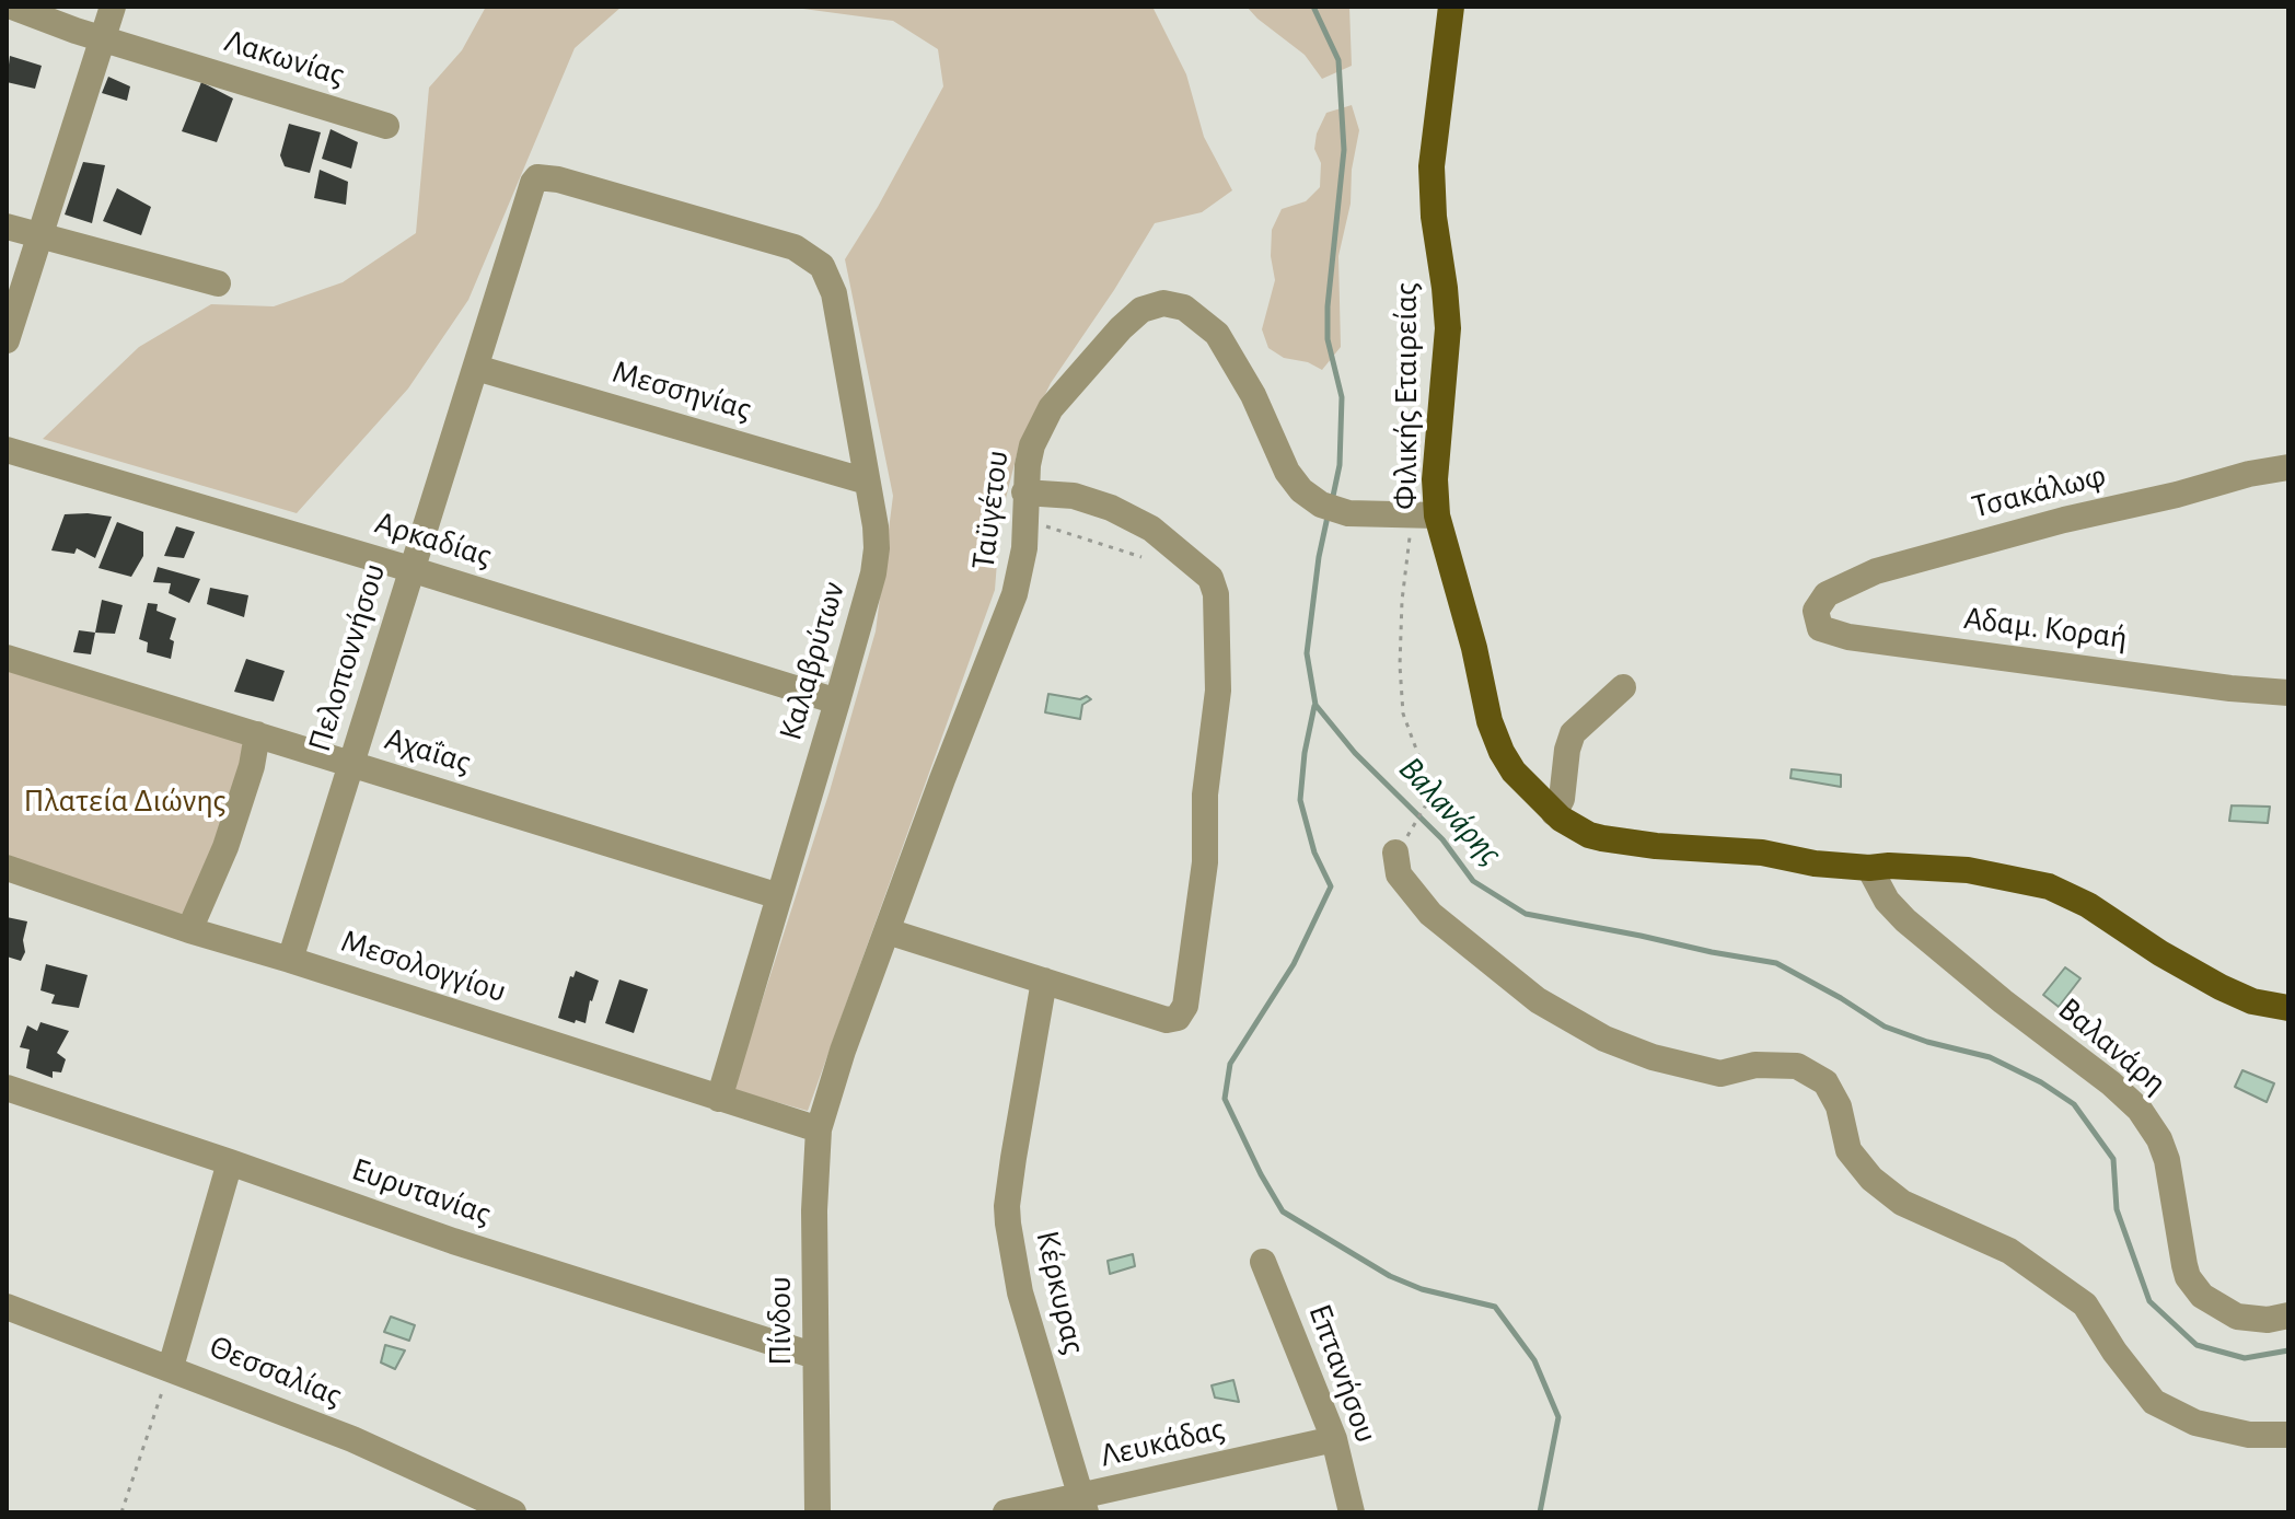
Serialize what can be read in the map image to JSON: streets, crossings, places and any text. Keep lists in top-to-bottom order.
{
  "streets": {
    "main road": ["Φιλικής Εταιρείας"],
    "street": [
      "Λακωνίας",
      "Μεσσηνίας",
      "Τσακάλωφ",
      "Ταϋγέτου",
      "Αρκαδίας",
      "Αδαμ. Κοραή",
      "Πελοποννήσου",
      "Καλαβρύτων",
      "Αχαΐας",
      "Μεσολογγίου",
      "Βαλανάρη",
      "Ευρυτανίας",
      "Κέρκυρας",
      "Πίνδου",
      "Θεσσαλίας",
      "Επτανήσου",
      "Λευκάδας"
    ]
  },
  "crossings": [
    ["Μεσσηνίας", "Πελοποννήσου"],
    ["Μεσσηνίας", "Καλαβρύτων"],
    ["Φιλικής Εταιρείας", "Ταϋγέτου"],
    ["Φιλικής Εταιρείας", "Βαλανάρη"],
    ["Τσακάλωφ", "Αδαμ. Κοραή"],
    ["Ταϋγέτου", "Μεσολογγίου"],
    ["Ταϋγέτου", "Πίνδου"],
    ["Αρκαδίας", "Πελοποννήσου"],
    ["Αρκαδίας", "Καλαβρύτων"],
    ["Πελοποννήσου", "Καλαβρύτων"],
    ["Πελοποννήσου", "Αχαΐας"],
    ["Πελοποννήσου", "Μεσολογγίου"],
    ["Καλαβρύτων", "Αχαΐας"],
    ["Καλαβρύτων", "Μεσολογγίου"],
    ["Μεσολογγίου", "Πίνδου"],
    ["Ευρυτανίας", "Πίνδου"],
    ["Κέρκυρας", "Λευκάδας"],
    ["Επτανήσου", "Λευκάδας"]
  ],
  "water": ["Βαλανάρης"],
  "parks": ["Πλατεία Διώνης"]
}
